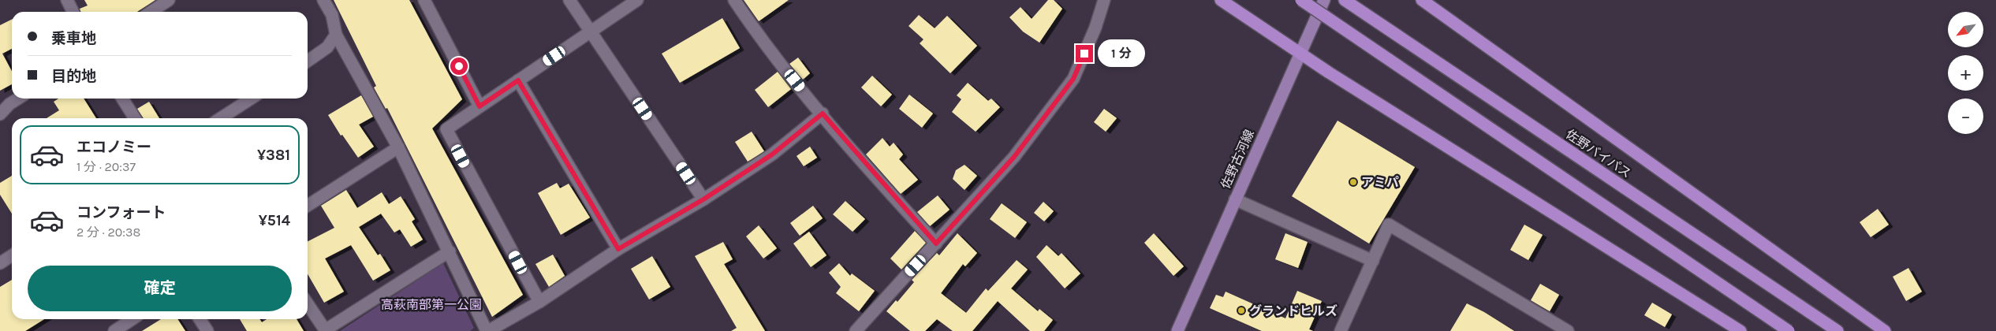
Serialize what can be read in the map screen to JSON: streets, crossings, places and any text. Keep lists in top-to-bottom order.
{
  "streets": {
    "highway": ["佐野バイパス"],
    "main road": ["佐野古河線"]
  },
  "parks": ["高萩南部第一公園"],
  "places": ["アミパ", "グランドヒルズ"],
  "north": "bottom left",
  "page": {
    "map_buttons": ["+", "−"],
    "banner": ["乗車地", "目的地"],
    "bubble": "1 分",
    "list": [
      {
        "name": "エコノミー",
        "note": "1 分 · 20:37",
        "value": "¥381"
      },
      {
        "name": "コンフォート",
        "note": "2 分 · 20:38",
        "value": "¥514"
      }
    ],
    "buttons": "確定"
  }
}
